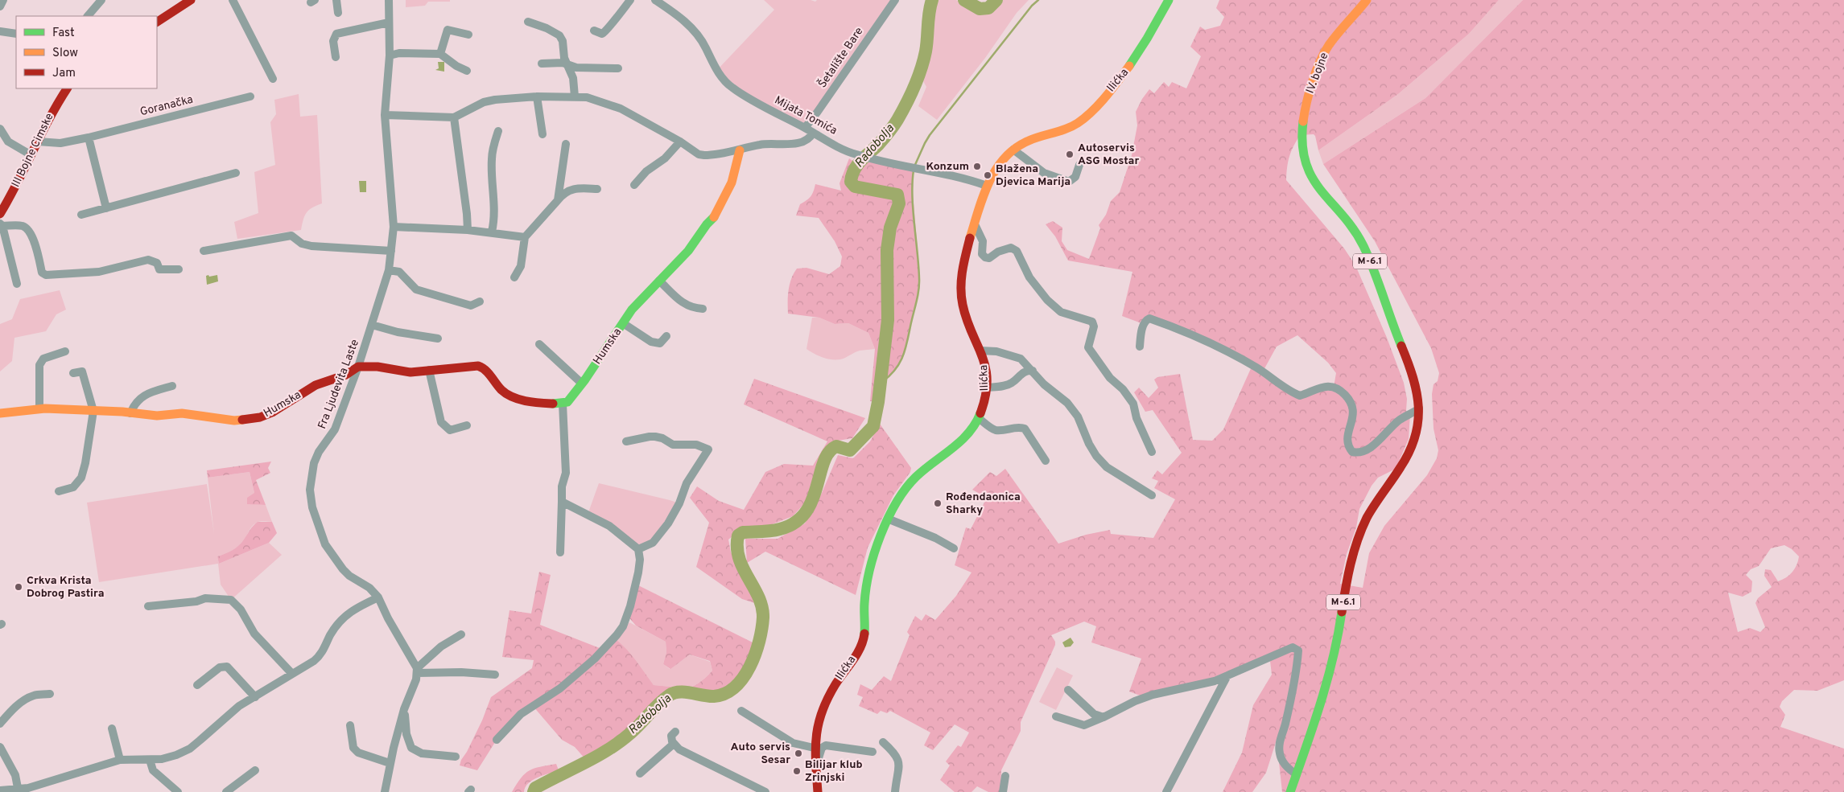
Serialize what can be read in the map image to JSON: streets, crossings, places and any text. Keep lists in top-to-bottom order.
{
  "streets": {
    "street": [
      "Šetalište Bare",
      "IV. bojne",
      "Ilićka",
      "Goranačka",
      "Mijata Tomića",
      "III Bojne Cimske",
      "M-6.1",
      "Humska",
      "Fra Ljudevita Laste"
    ]
  },
  "crossings": [
    ["Šetalište Bare", "Mijata Tomića"],
    ["IV. bojne", "M-6.1"],
    ["Ilićka", "Mijata Tomića"],
    ["Goranačka", "III Bojne Cimske"],
    ["Humska", "Fra Ljudevita Laste"]
  ],
  "water": ["Radobolja"],
  "places": [
    "Autoservis ASG Mostar",
    "Konzum",
    "Blažena Djevica Marija",
    "Rođendaonica Sharky",
    "Crkva Krista Dobrog Pastira",
    "Auto servis Sesar",
    "Bilijar klub Zrinjski"
  ],
  "legend": ["Fast", "Slow", "Jam"]
}
